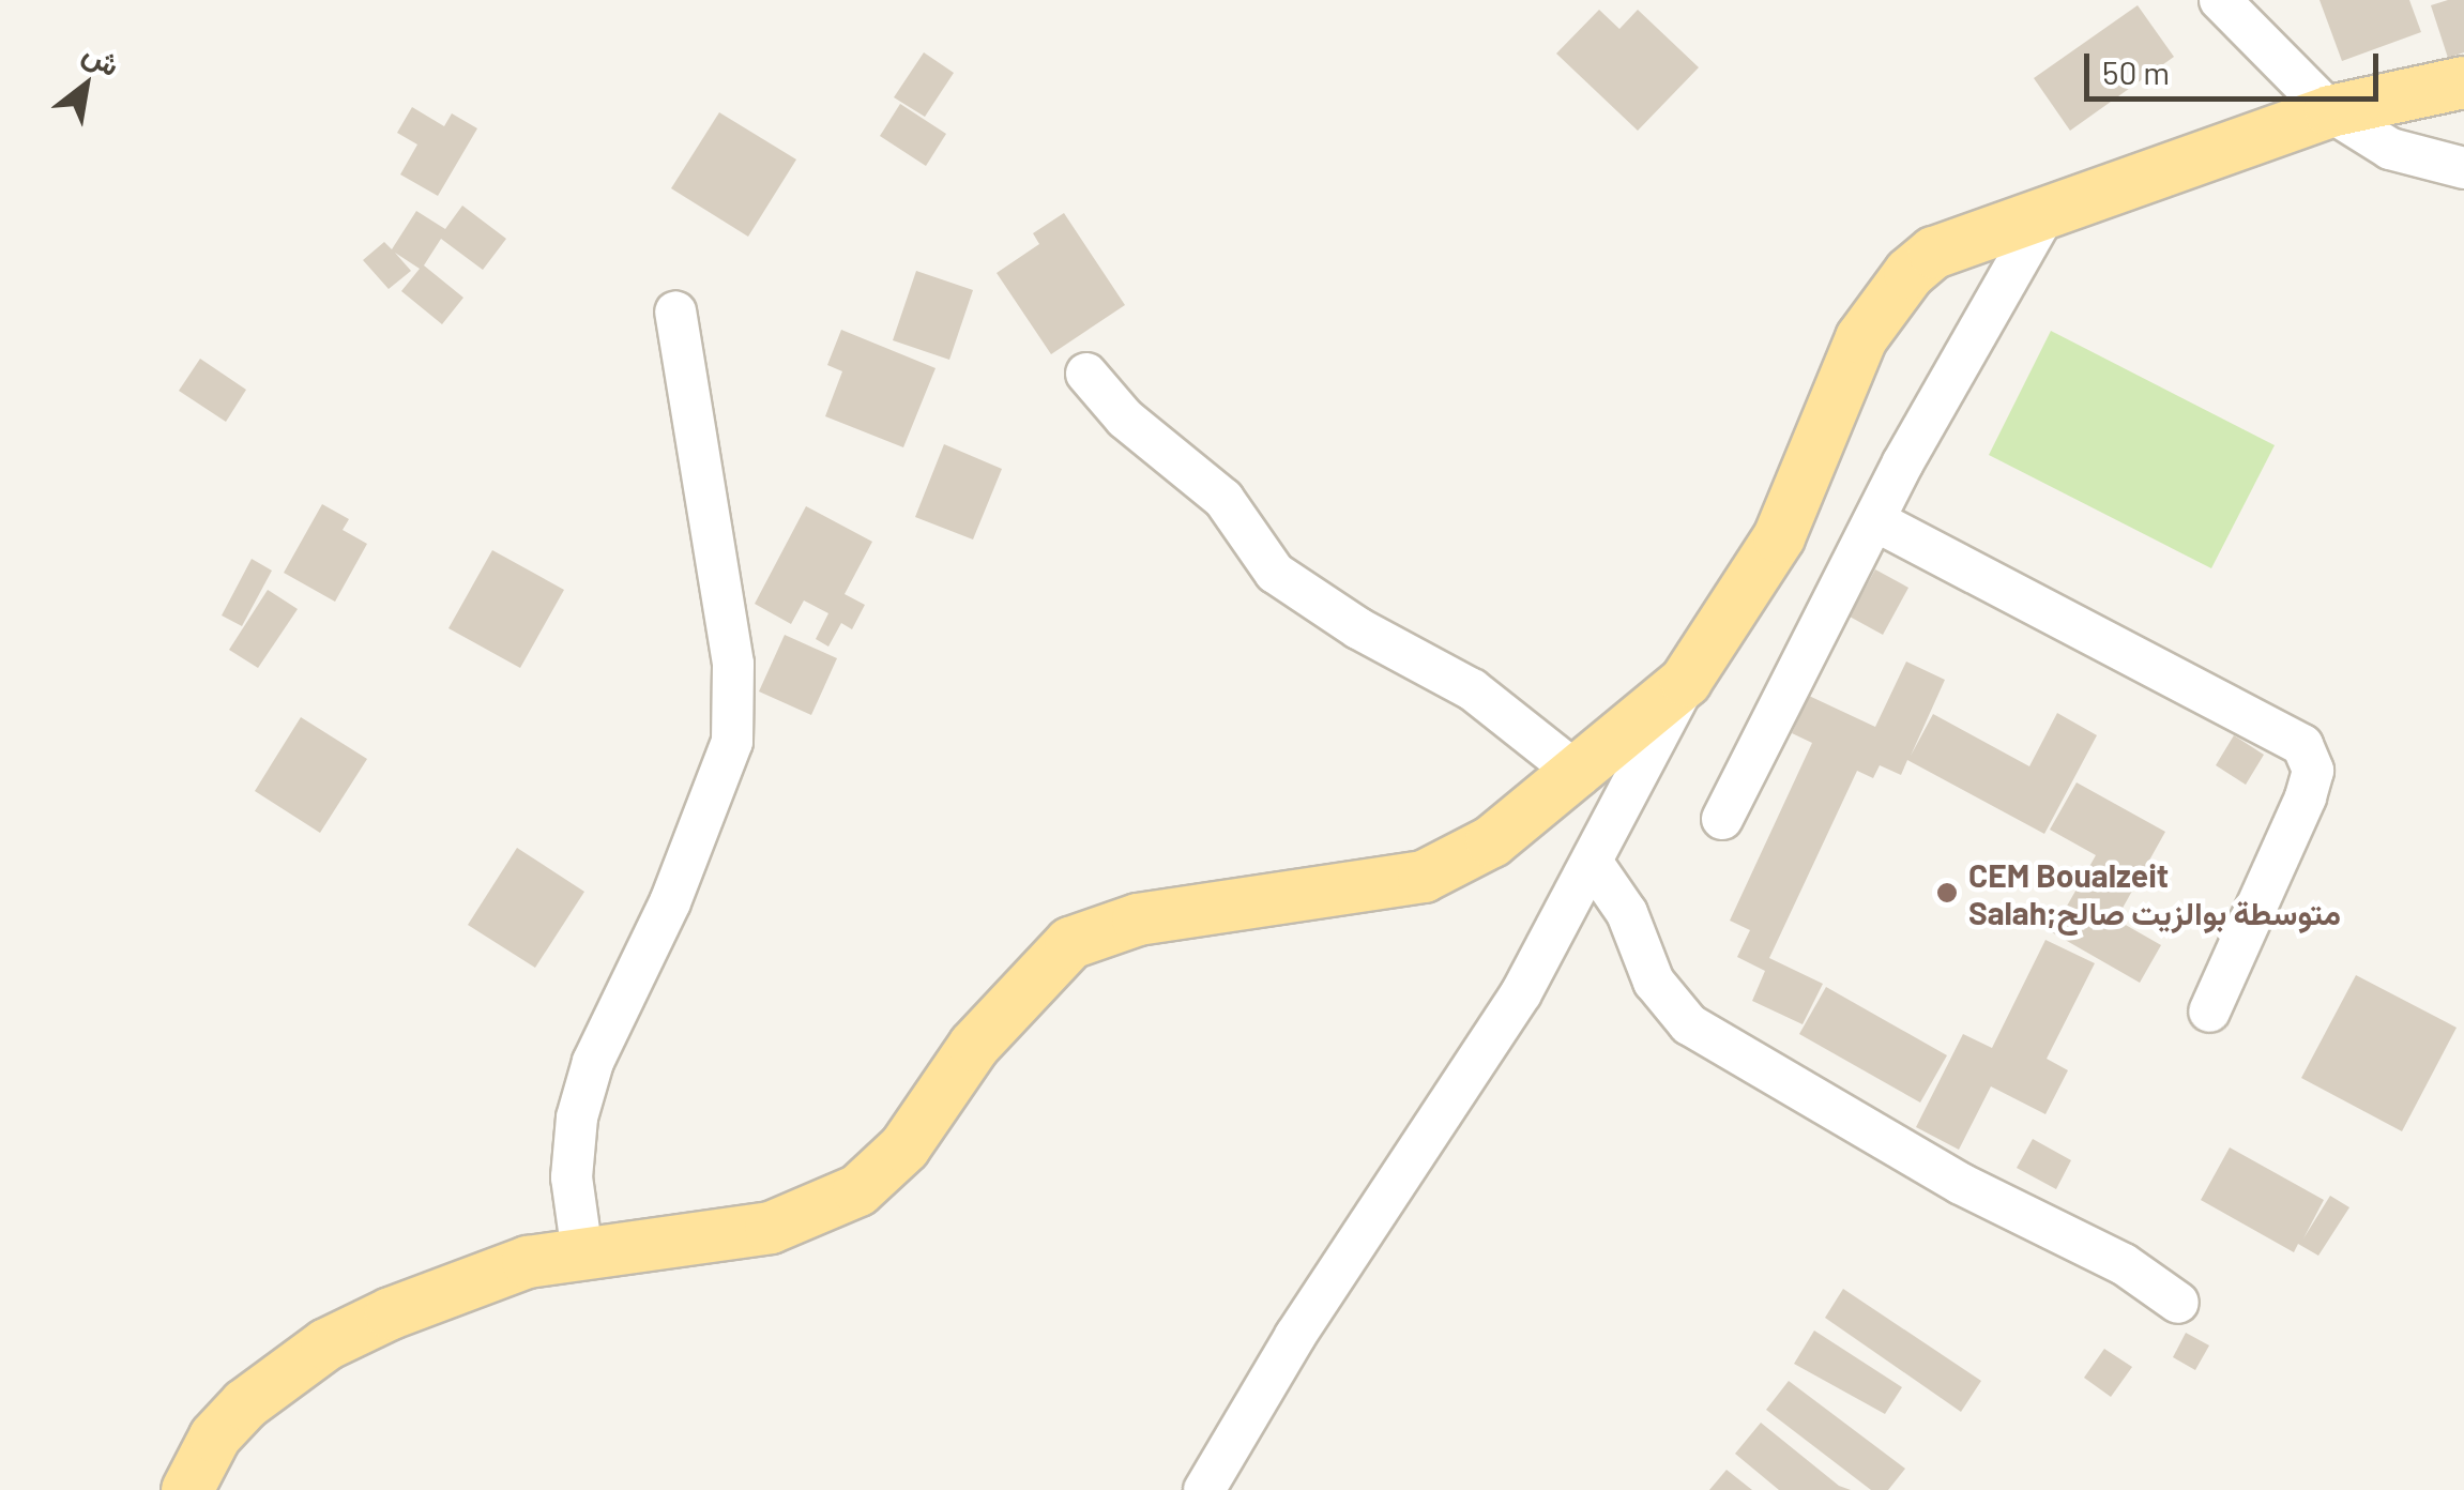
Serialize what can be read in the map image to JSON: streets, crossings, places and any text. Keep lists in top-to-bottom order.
{
  "places": ["CEM Boualzeit Salah;متوسطة بوالزيت صالح"],
  "scale_bar": "50 m",
  "north": "top right"
}
